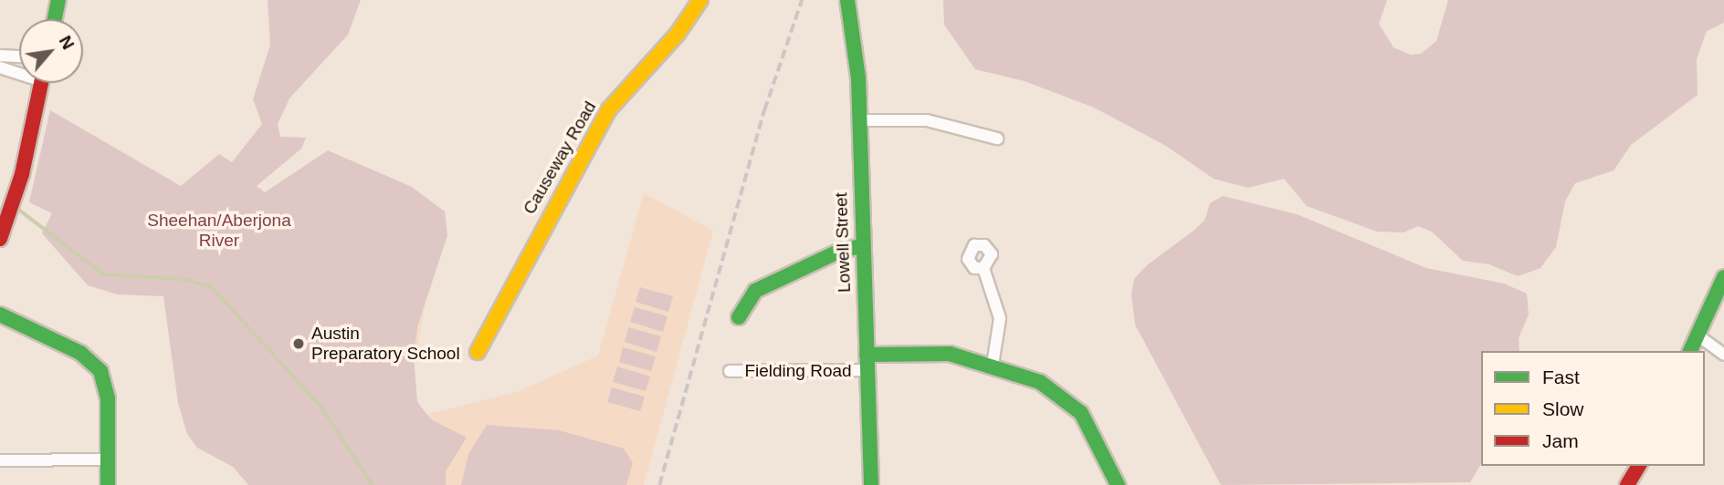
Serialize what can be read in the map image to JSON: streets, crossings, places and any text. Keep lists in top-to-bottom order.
{
  "streets": {
    "street": ["Causeway Road", "Lowell Street", "Fielding Road"]
  },
  "crossings": [
    ["Lowell Street", "Fielding Road"]
  ],
  "parks": ["Sheehan/Aberjona River"],
  "places": ["Austin Preparatory School"],
  "legend": ["Fast", "Slow", "Jam"],
  "north": "top right"
}
